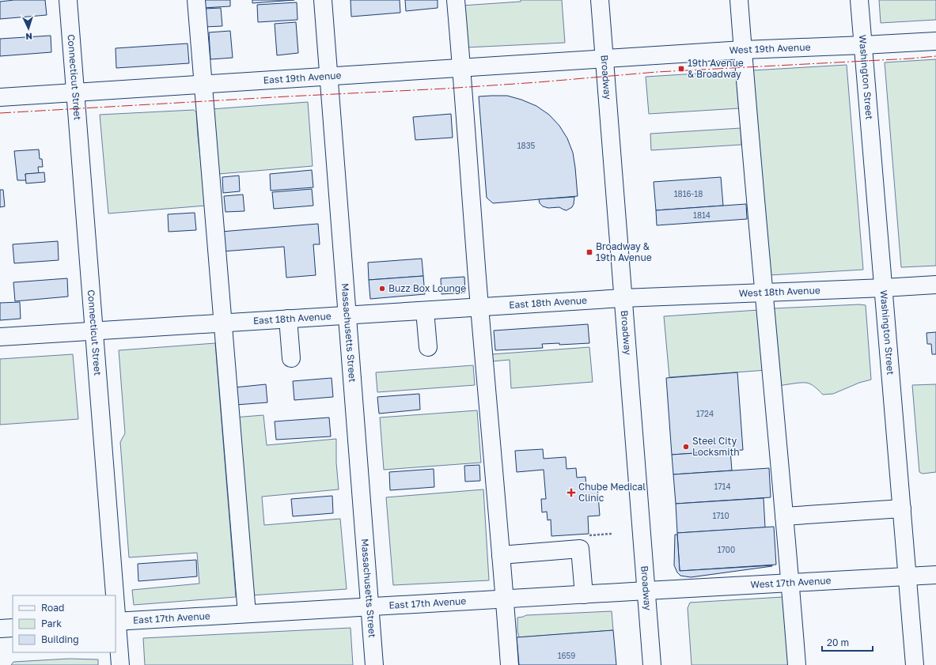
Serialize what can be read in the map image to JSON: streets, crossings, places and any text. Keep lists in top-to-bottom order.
{
  "streets": {
    "street": [
      "West 19th Avenue",
      "Connecticut Street",
      "East 19th Avenue",
      "Broadway",
      "Washington Street",
      "West 18th Avenue",
      "East 18th Avenue",
      "Massachusetts Street",
      "West 17th Avenue",
      "East 17th Avenue"
    ]
  },
  "crossings": [
    ["West 19th Avenue", "East 19th Avenue"],
    ["West 19th Avenue", "Broadway"],
    ["West 19th Avenue", "Washington Street"],
    ["Connecticut Street", "East 19th Avenue"],
    ["Connecticut Street", "East 18th Avenue"],
    ["Connecticut Street", "East 17th Avenue"],
    ["East 19th Avenue", "Broadway"],
    ["East 19th Avenue", "Massachusetts Street"],
    ["Broadway", "West 18th Avenue"],
    ["Broadway", "East 18th Avenue"],
    ["Broadway", "West 17th Avenue"],
    ["Broadway", "East 17th Avenue"],
    ["Washington Street", "West 18th Avenue"],
    ["Washington Street", "West 17th Avenue"],
    ["West 18th Avenue", "East 18th Avenue"],
    ["East 18th Avenue", "Massachusetts Street"],
    ["Massachusetts Street", "East 17th Avenue"],
    ["West 17th Avenue", "East 17th Avenue"]
  ],
  "places": {
    "transit": ["19th Avenue & Broadway", "Broadway & 19th Avenue"],
    "other": ["Buzz Box Lounge", "Steel City Locksmith"],
    "health": ["Chube Medical Clinic"]
  },
  "house_numbers": [
    "1835",
    "1816-18",
    "1814",
    "1724",
    "1714",
    "1710",
    "1700",
    "1659"
  ],
  "legend": ["Road", "Park", "Building"],
  "scale_bar": "20 m",
  "north": "bottom"
}
